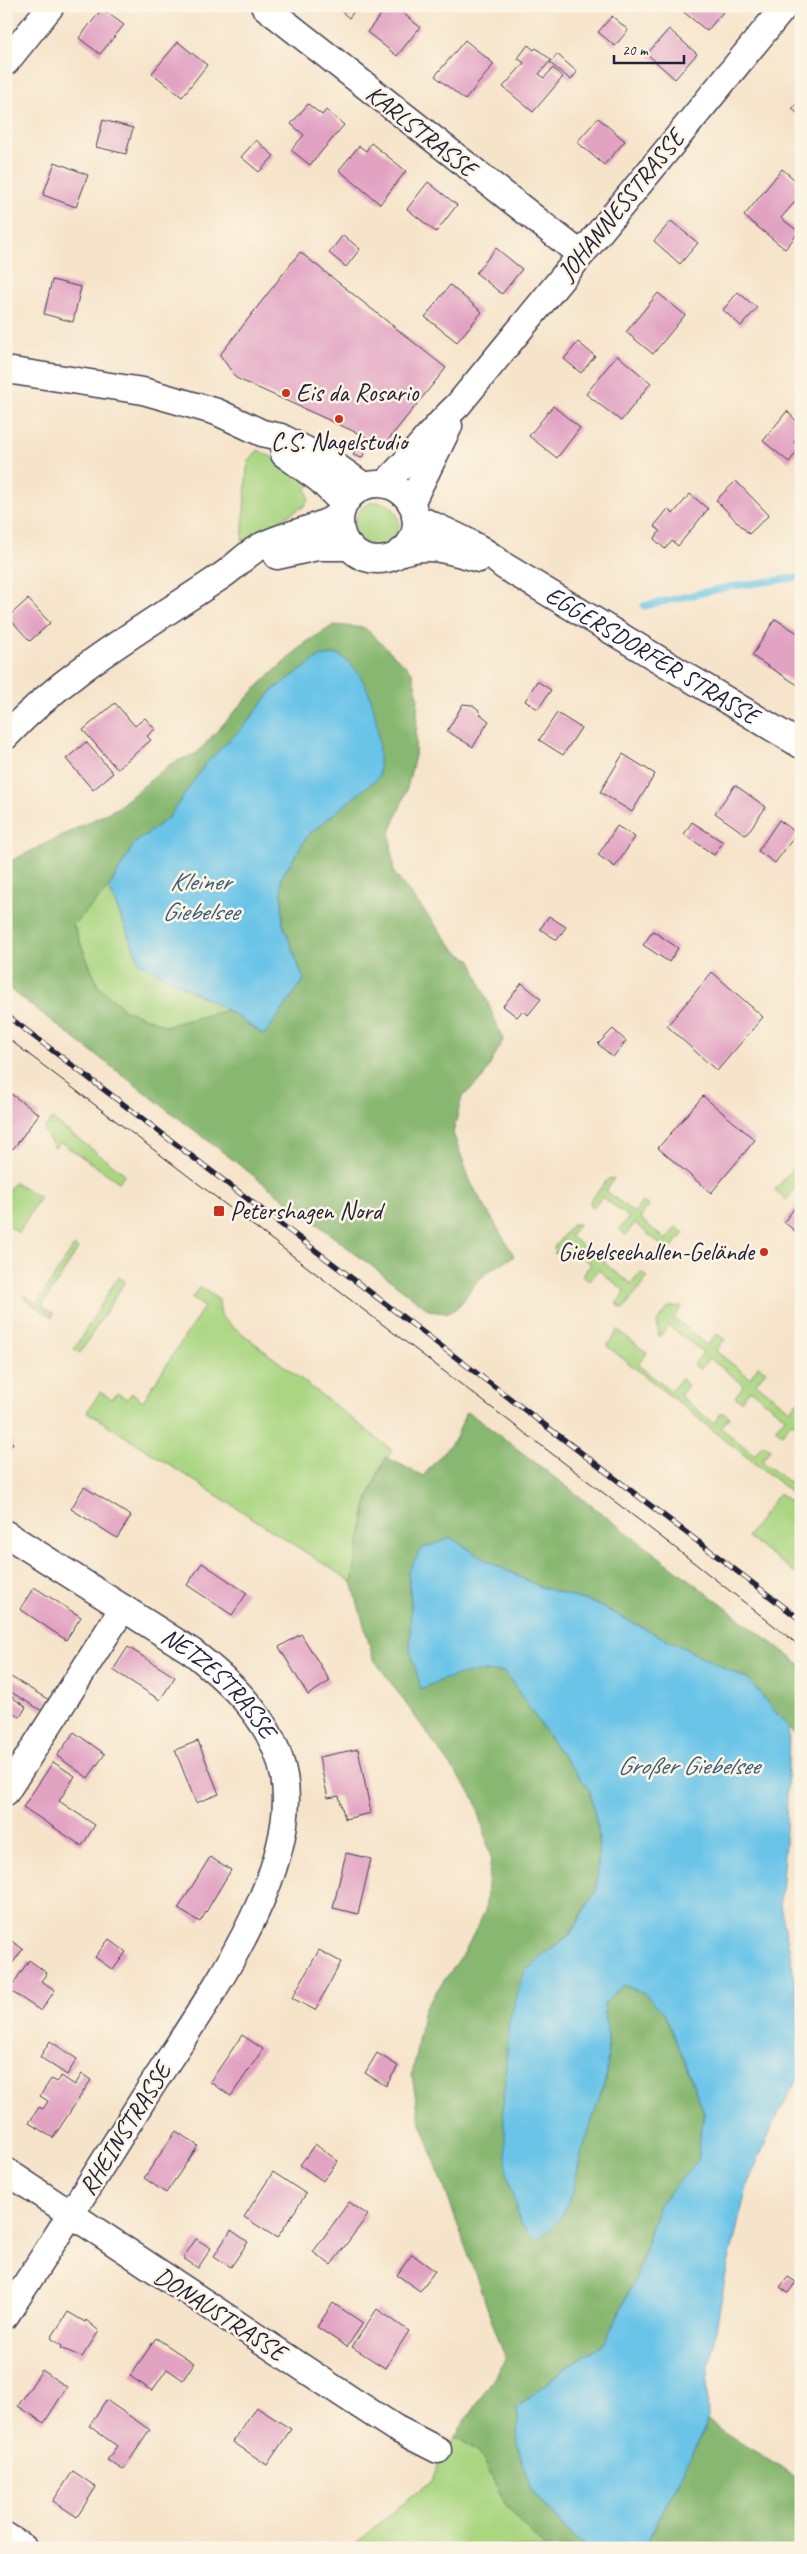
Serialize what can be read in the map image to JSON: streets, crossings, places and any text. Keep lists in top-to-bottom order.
{
  "streets": {
    "street": [
      "KARLSTRASSE",
      "JOHANNESSTRASSE",
      "EGGERSDORFER STRASSE",
      "NETZESTRASSE",
      "RHEINSTRASSE",
      "DONAUSTRASSE"
    ]
  },
  "crossings": [
    ["KARLSTRASSE", "JOHANNESSTRASSE"],
    ["JOHANNESSTRASSE", "EGGERSDORFER STRASSE"],
    ["NETZESTRASSE", "RHEINSTRASSE"],
    ["RHEINSTRASSE", "DONAUSTRASSE"]
  ],
  "water": ["Kleiner Giebelsee", "Großer Giebelsee"],
  "places": {
    "other": ["Eis da Rosario", "C.S. Nagelstudio", "Giebelseehallen-Gelände"],
    "transit": ["Petershagen Nord"]
  },
  "scale_bar": "20 m"
}
